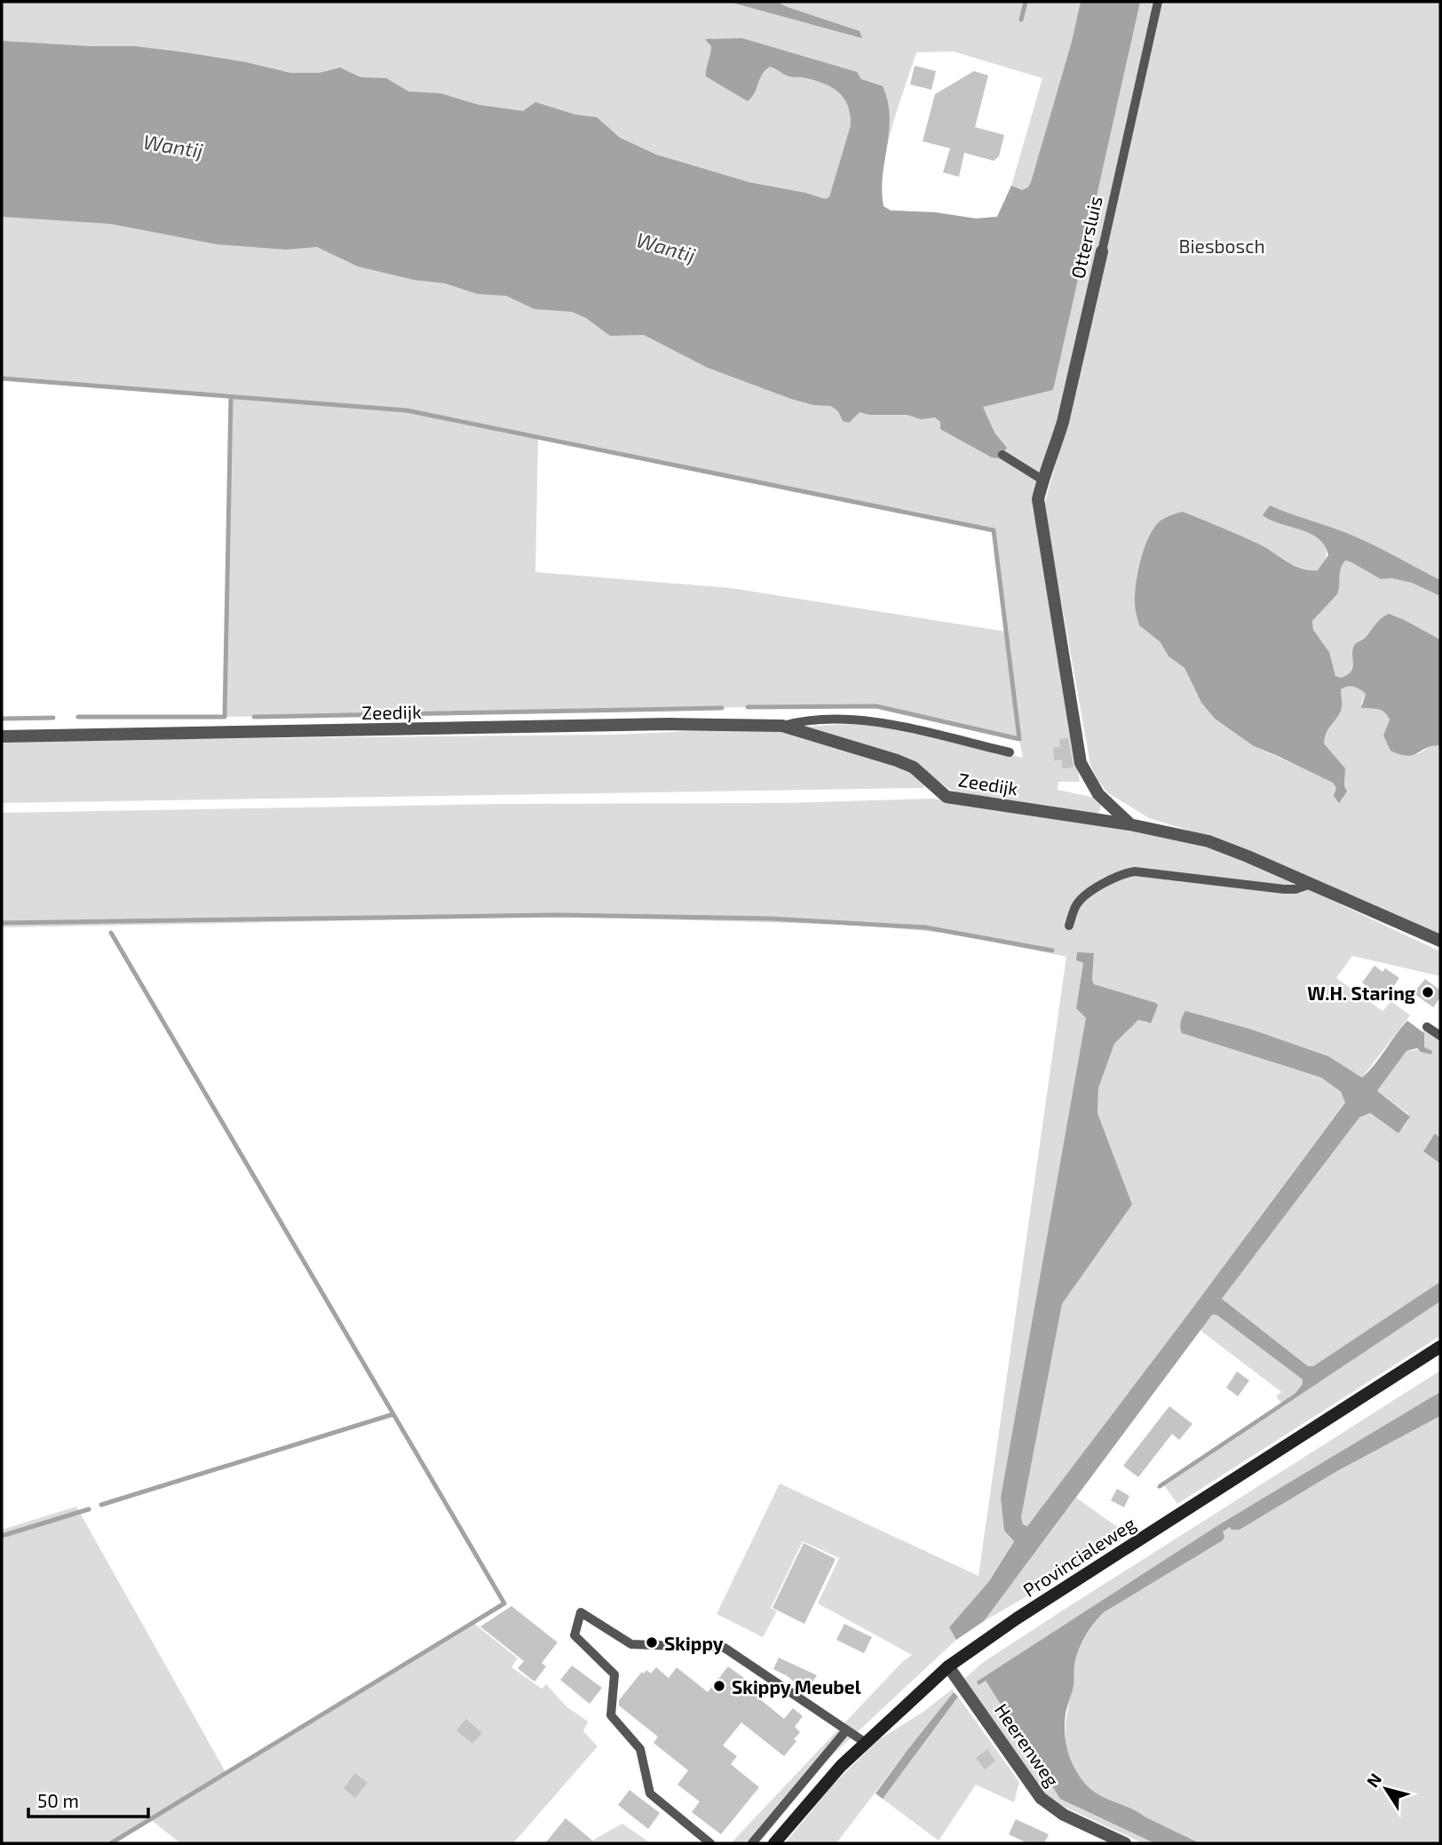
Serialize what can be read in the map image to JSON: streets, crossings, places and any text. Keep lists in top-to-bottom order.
{
  "streets": {
    "main road": ["Provincialeweg"],
    "street": ["Ottersluis", "Zeedijk", "Heerenweg"]
  },
  "crossings": [
    ["Provincialeweg", "Heerenweg"]
  ],
  "water": ["Wantij"],
  "parks": ["Biesbosch"],
  "places": ["W.H. Staring", "Skippy", "Skippy Meubel"],
  "scale_bar": "50 m",
  "north": "top left"
}
